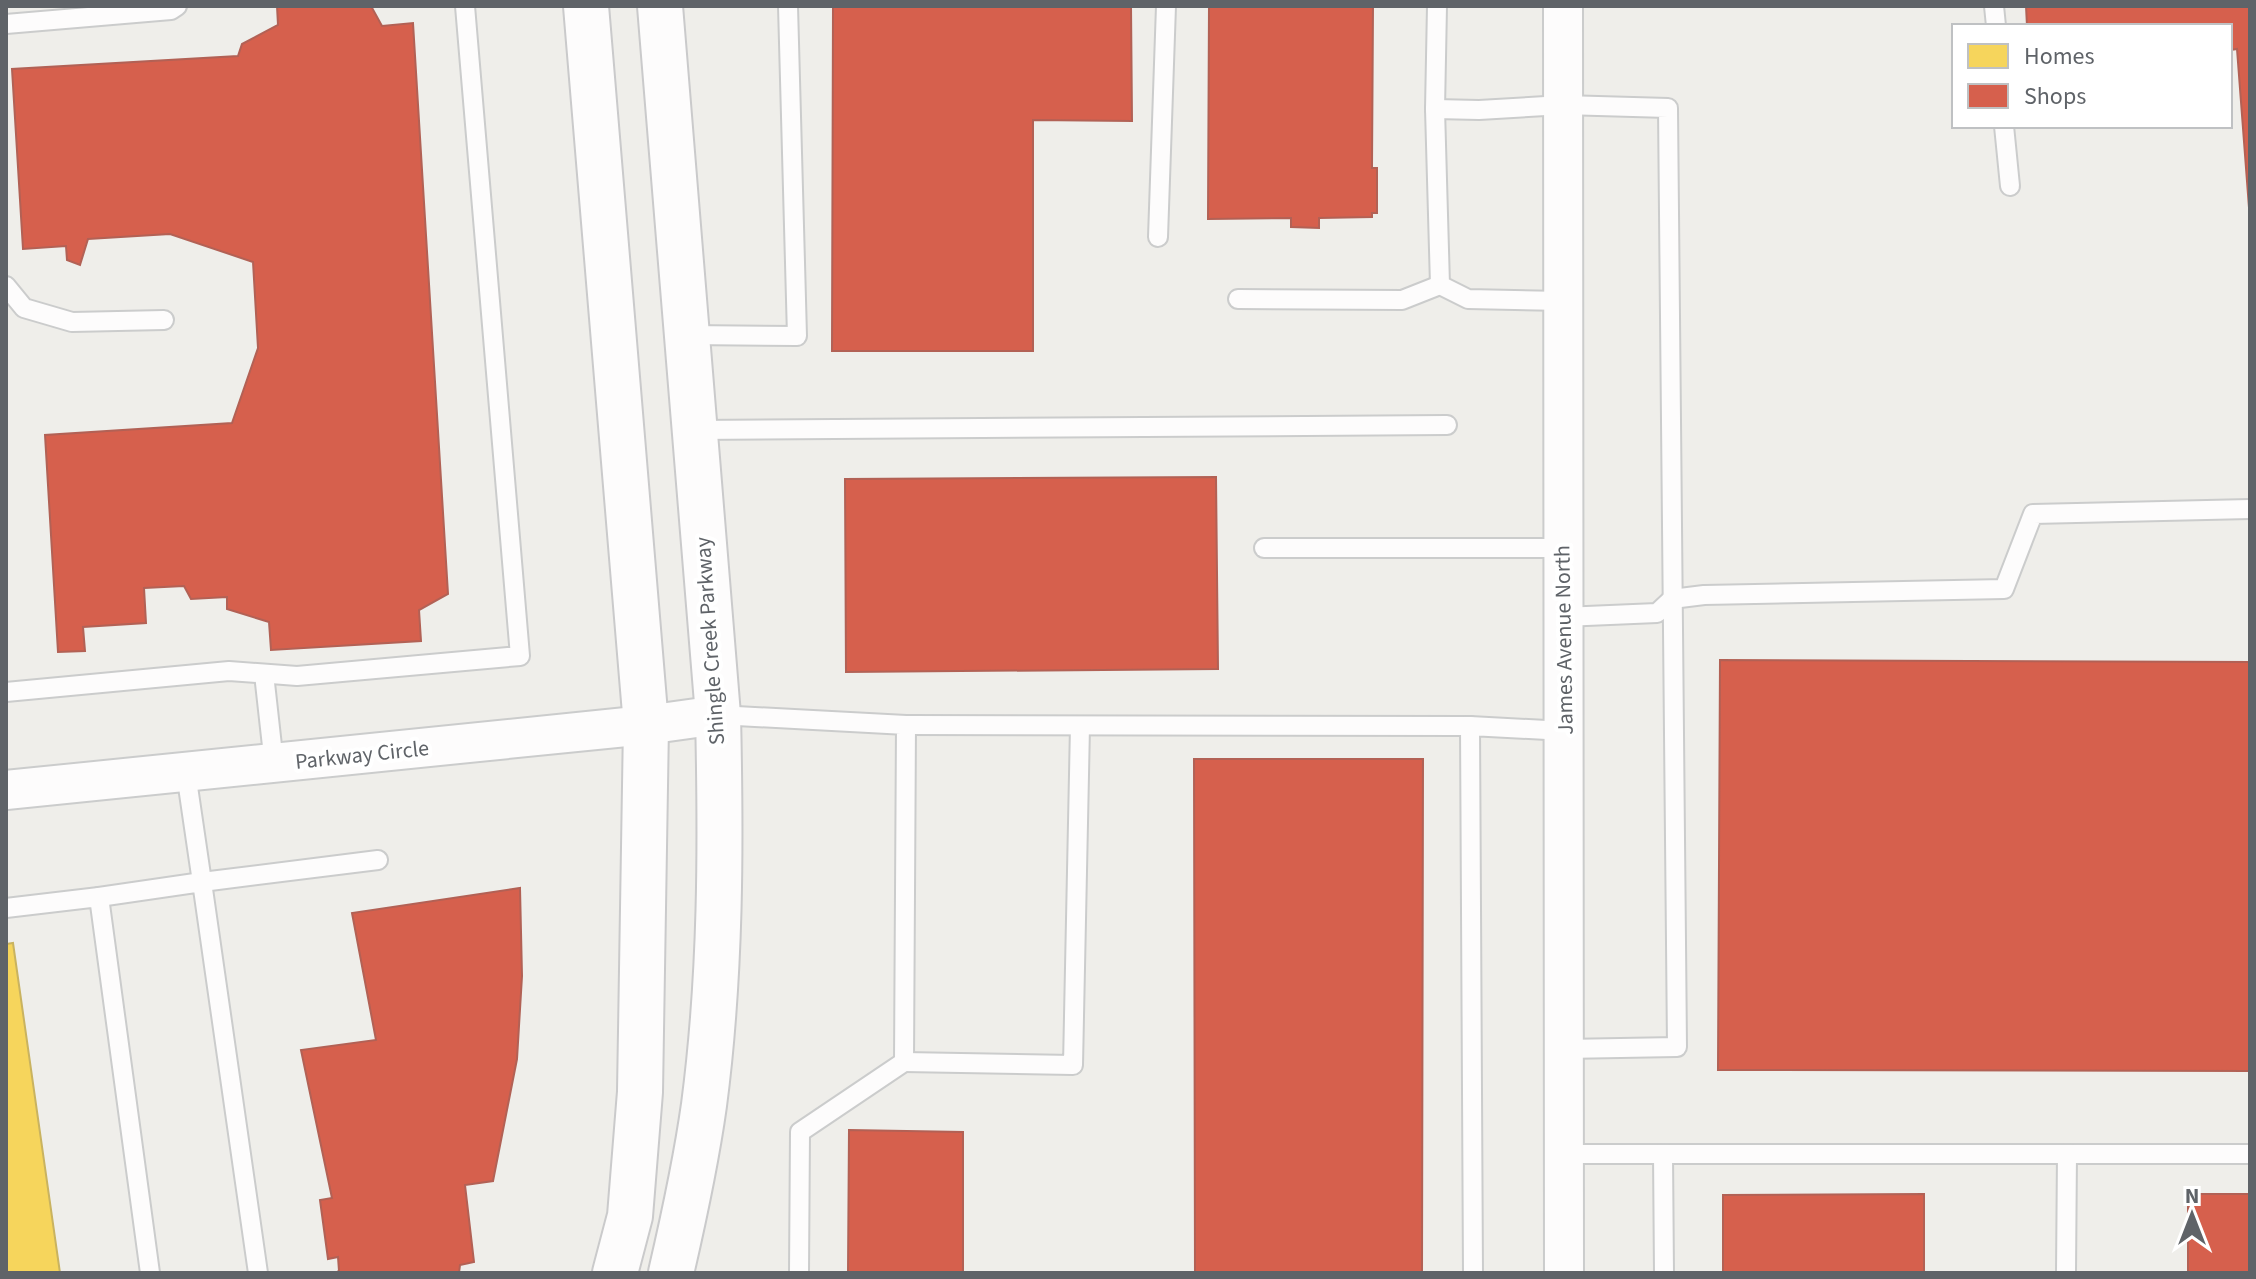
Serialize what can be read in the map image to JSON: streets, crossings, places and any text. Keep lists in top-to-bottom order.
{
  "streets": {
    "street": ["James Avenue North", "Shingle Creek Parkway", "Parkway Circle"]
  },
  "crossings": [
    ["Shingle Creek Parkway", "Parkway Circle"]
  ],
  "legend": ["Homes", "Shops"],
  "north": "top"
}
